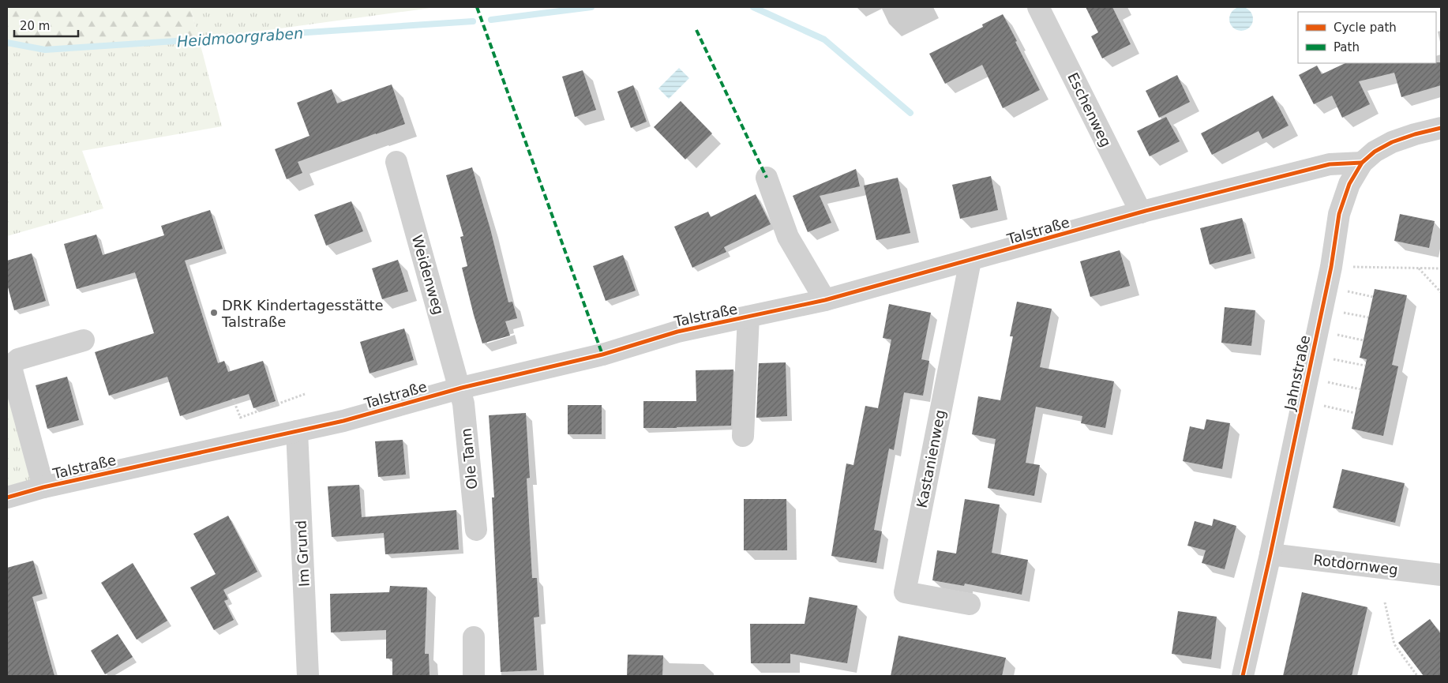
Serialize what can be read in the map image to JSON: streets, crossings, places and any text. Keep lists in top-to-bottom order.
{
  "streets": {
    "street": [
      "Eschenweg",
      "Talstraße",
      "Weidenweg",
      "Jahnstraße",
      "Ole Tann",
      "Kastanienweg",
      "Im Grund",
      "Rotdornweg"
    ]
  },
  "crossings": [
    ["Eschenweg", "Talstraße"],
    ["Talstraße", "Weidenweg"],
    ["Talstraße", "Jahnstraße"],
    ["Talstraße", "Ole Tann"],
    ["Talstraße", "Kastanienweg"],
    ["Talstraße", "Im Grund"],
    ["Weidenweg", "Ole Tann"],
    ["Jahnstraße", "Rotdornweg"]
  ],
  "water": ["Heidmoorgraben"],
  "places": ["DRK Kindertagesstätte Talstraße"],
  "legend": ["Cycle path", "Path"],
  "scale_bar": "20 m"
}
